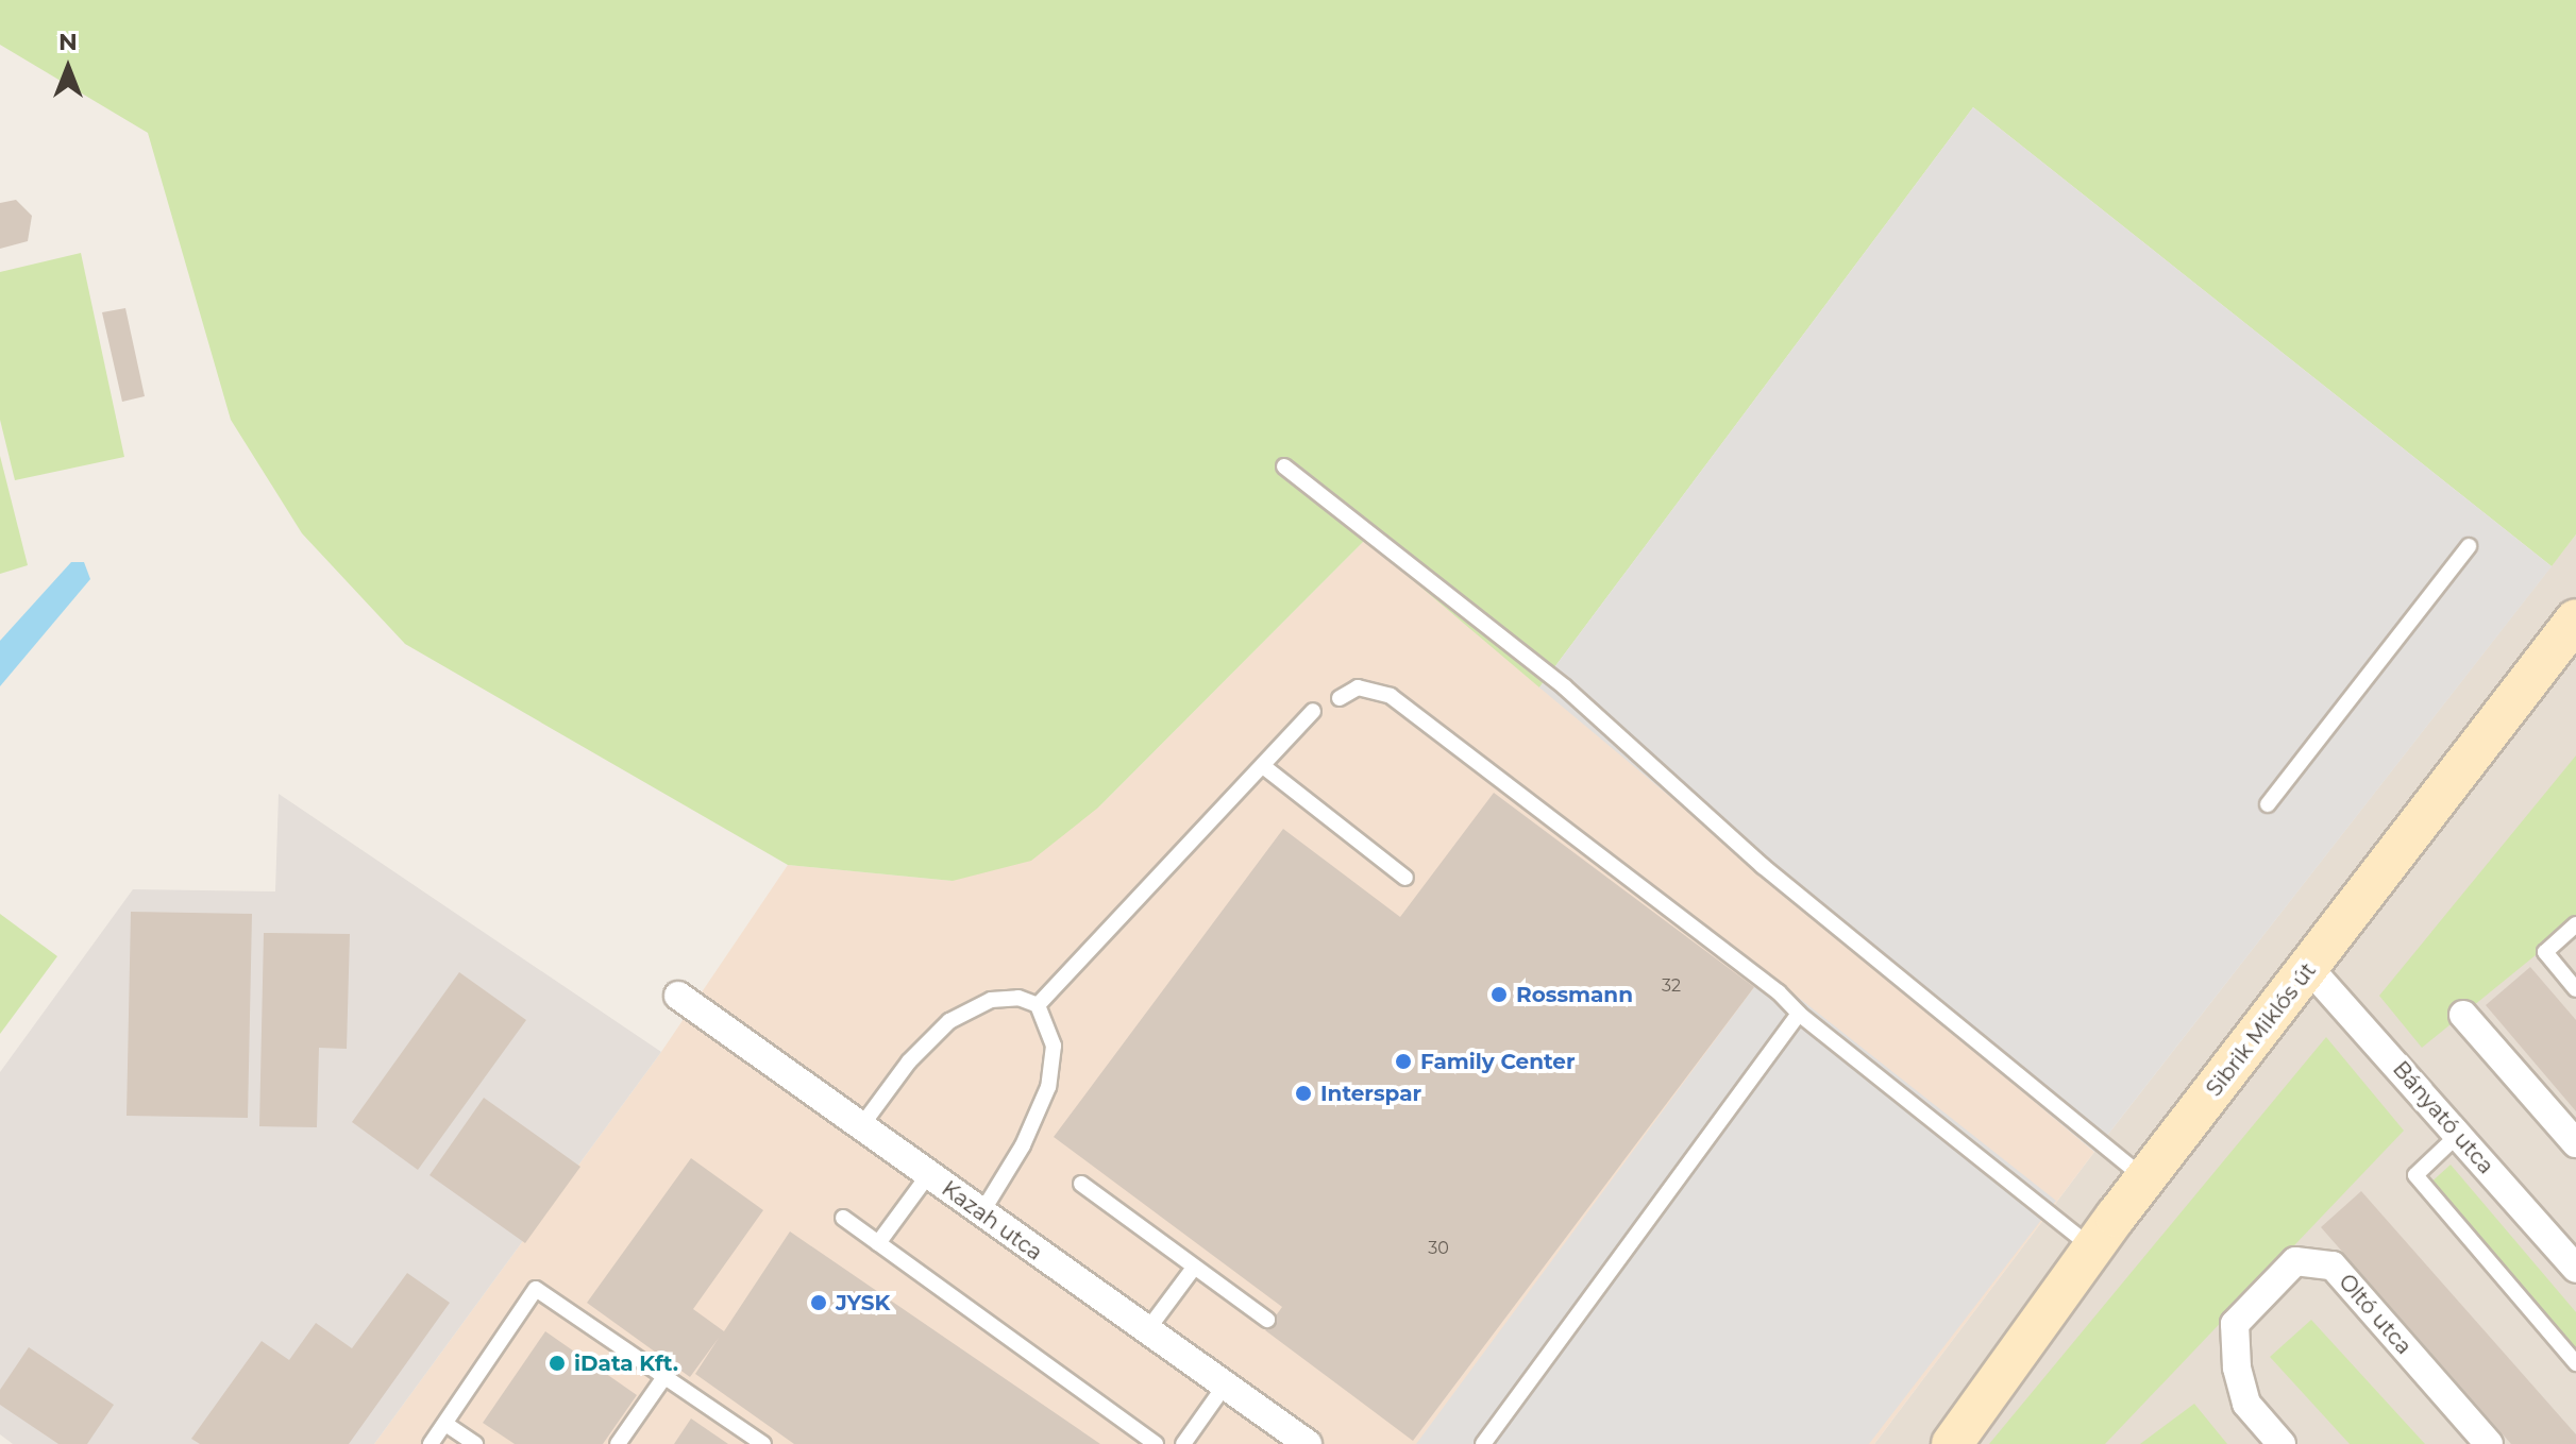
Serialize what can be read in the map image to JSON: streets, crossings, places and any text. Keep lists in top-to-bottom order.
{
  "streets": {
    "street": [
      "Sibrik Miklós út",
      "Bányató utca",
      "Kazah utca",
      "Oltó utca"
    ]
  },
  "crossings": [
    ["Sibrik Miklós út", "Bányató utca"]
  ],
  "places": [
    "Rossmann",
    "Family Center",
    "Interspar",
    "JYSK",
    "iData Kft."
  ],
  "house_numbers": ["32", "30"],
  "north": "top"
}
